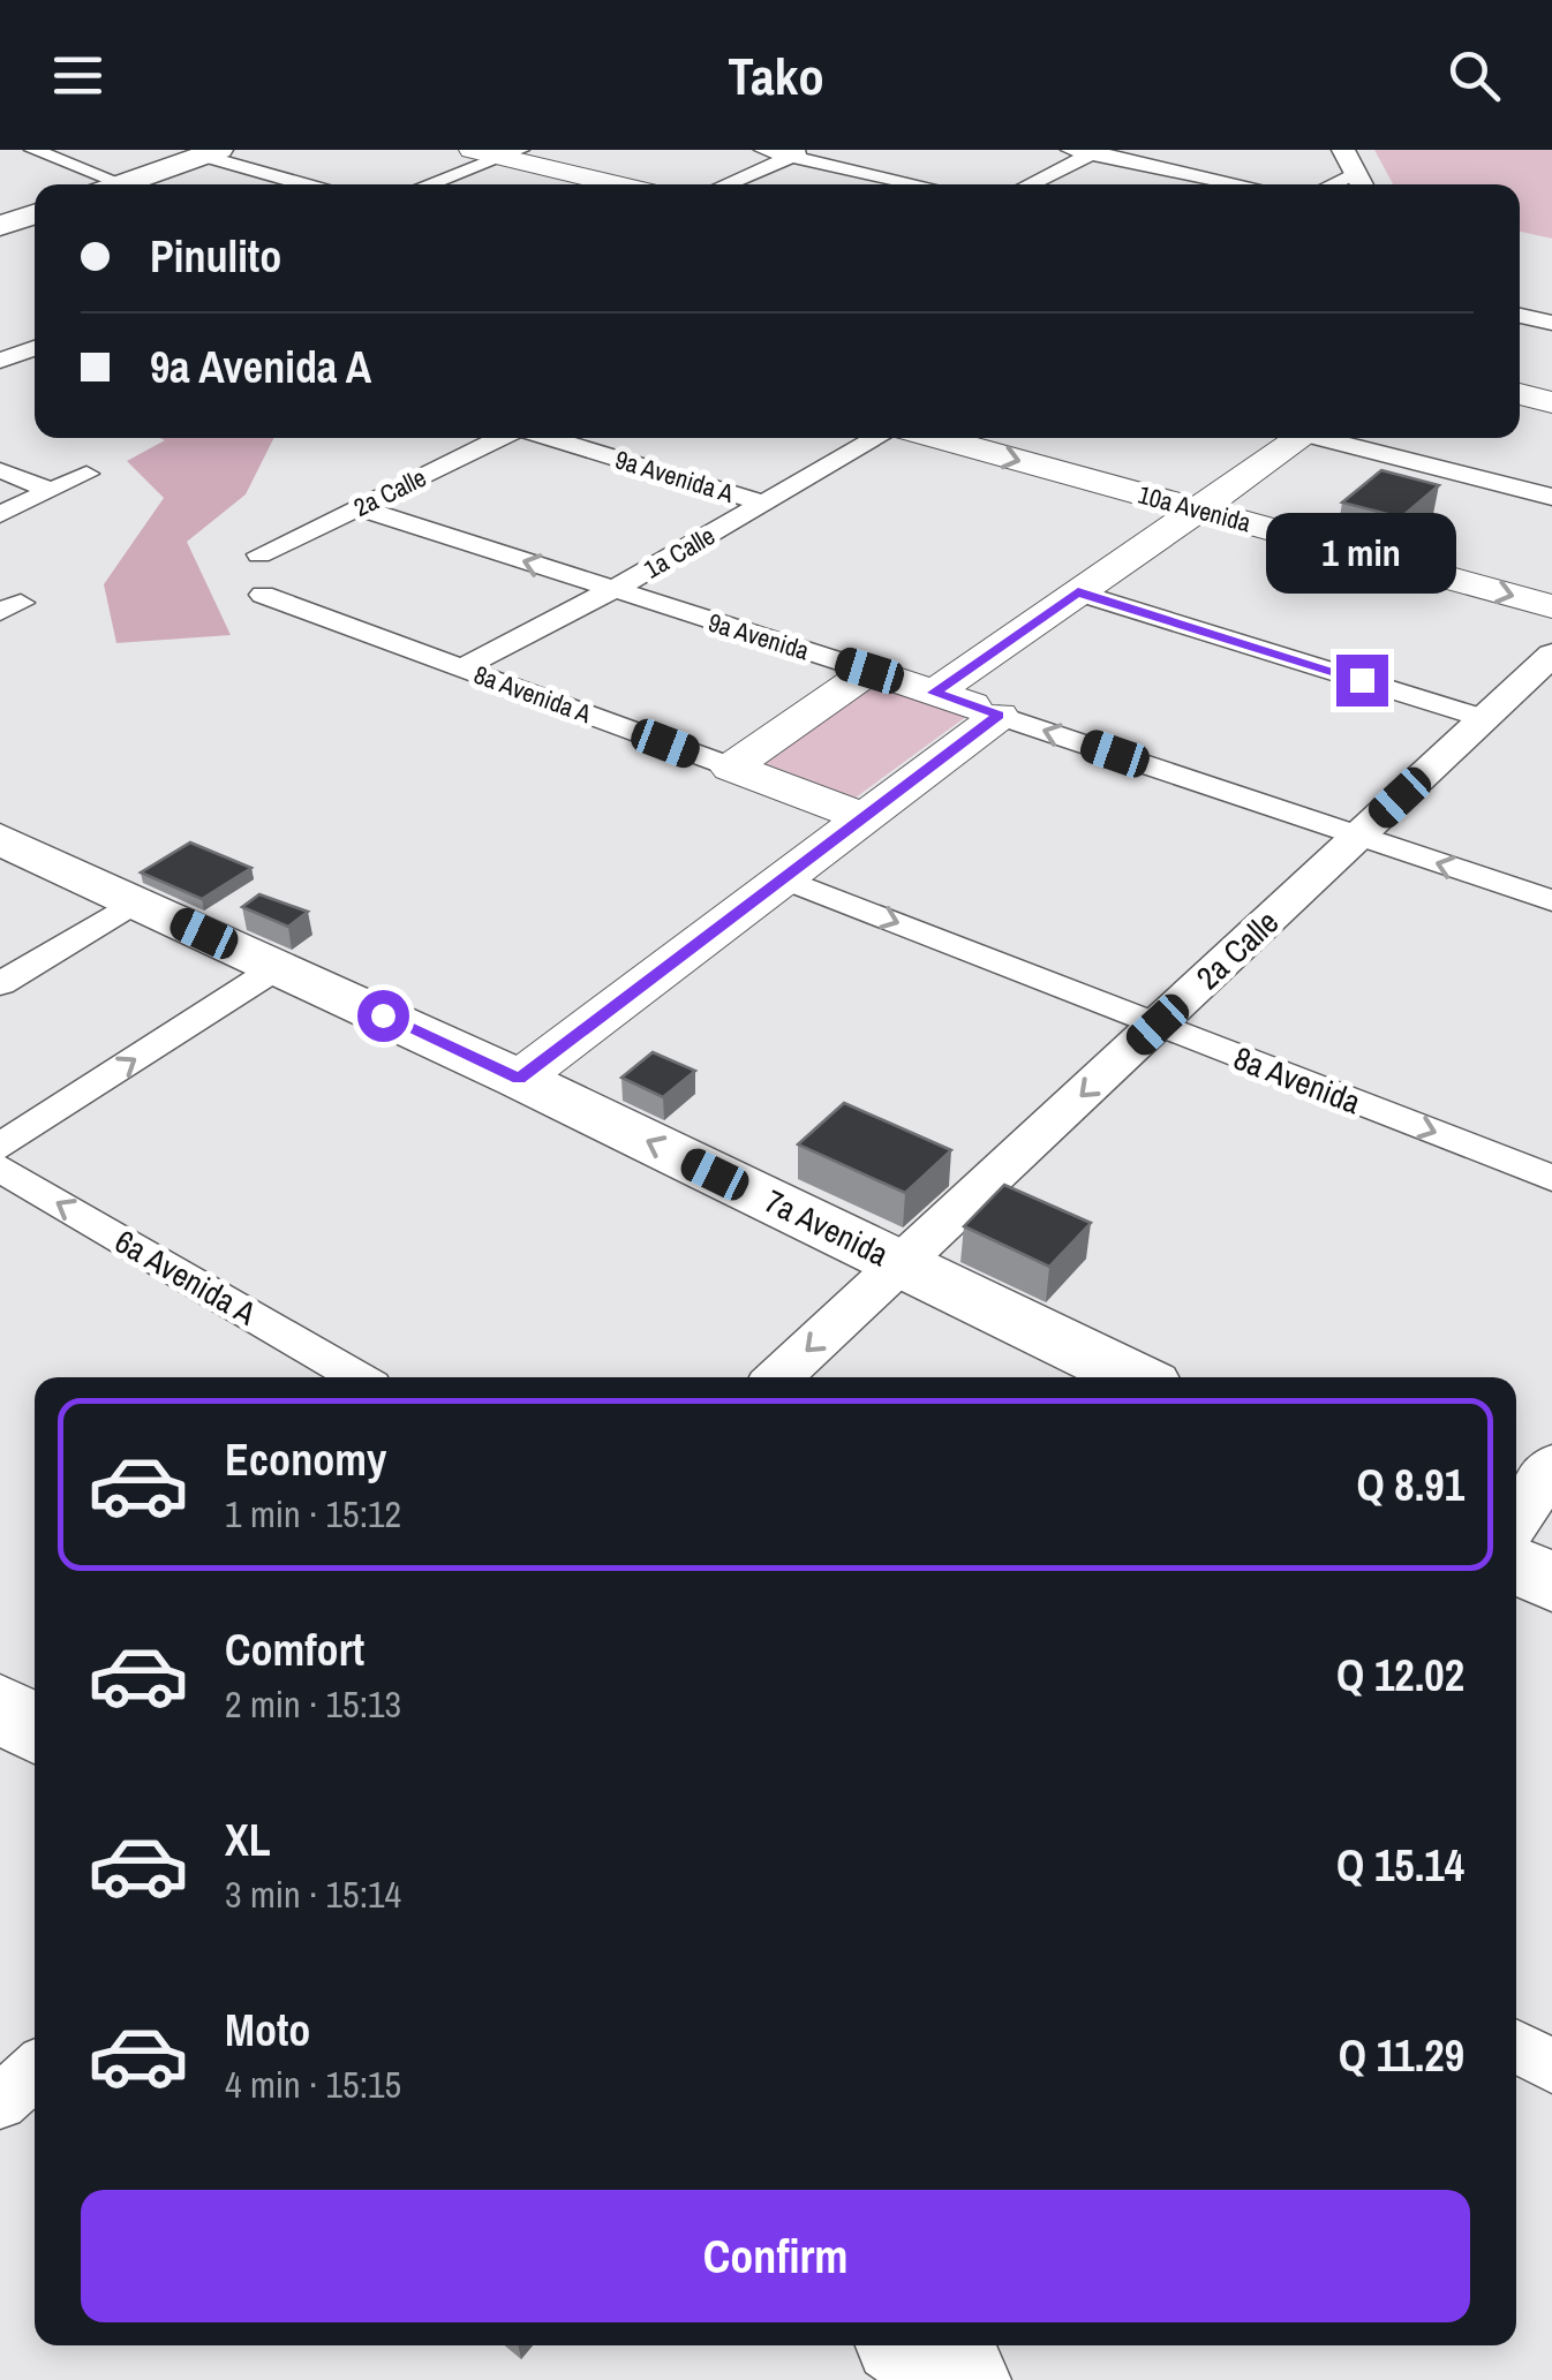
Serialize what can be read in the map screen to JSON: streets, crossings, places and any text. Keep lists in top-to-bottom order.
{
  "streets": {
    "main road": [
      "10a Avenida",
      "9a Avenida",
      "8a Avenida A",
      "7a Avenida"
    ],
    "street": [
      "9a Avenida A",
      "2a Calle",
      "1a Calle",
      "8a Avenida",
      "6a Avenida A"
    ]
  },
  "crossings": [
    ["9a Avenida A", "1a Calle"],
    ["2a Calle", "9a Avenida"],
    ["2a Calle", "8a Avenida"],
    ["2a Calle", "7a Avenida"],
    ["1a Calle", "9a Avenida"],
    ["1a Calle", "8a Avenida A"]
  ],
  "one_way": [
    "2a Calle",
    "10a Avenida",
    "8a Avenida",
    "6a Avenida A"
  ],
  "page": {
    "header": "Tako",
    "banner": ["Pinulito", "9a Avenida A"],
    "bubble": "1 min",
    "list": [
      {
        "name": "Economy",
        "note": "1 min · 15:12",
        "value": "Q 8.91"
      },
      {
        "name": "Comfort",
        "note": "2 min · 15:13",
        "value": "Q 12.02"
      },
      {
        "name": "XL",
        "note": "3 min · 15:14",
        "value": "Q 15.14"
      },
      {
        "name": "Moto",
        "note": "4 min · 15:15",
        "value": "Q 11.29"
      }
    ],
    "buttons": "Confirm"
  }
}
